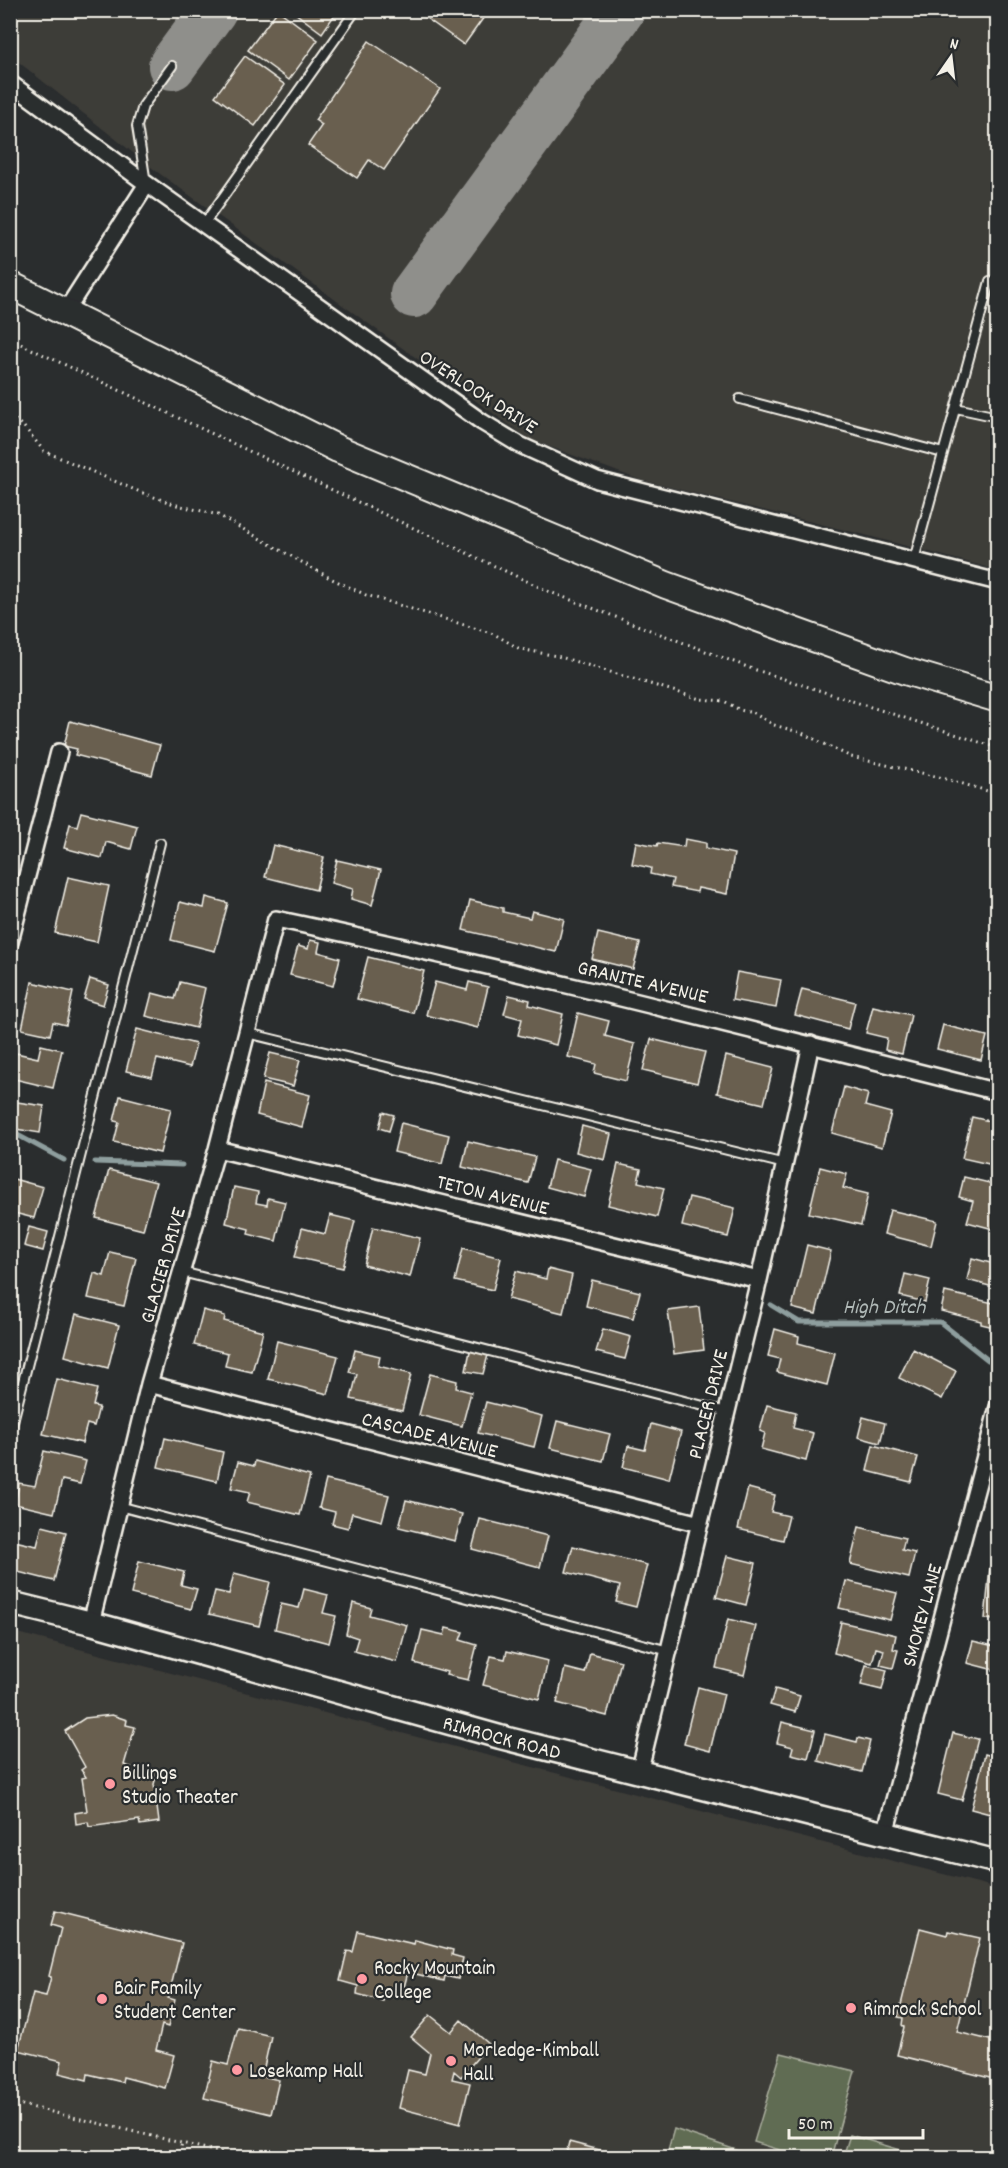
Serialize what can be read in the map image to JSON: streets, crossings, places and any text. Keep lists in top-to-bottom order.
{
  "streets": {
    "main road": ["RIMROCK ROAD"],
    "street": [
      "OVERLOOK DRIVE",
      "GRANITE AVENUE",
      "TETON AVENUE",
      "GLACIER DRIVE",
      "PLACER DRIVE",
      "CASCADE AVENUE",
      "SMOKEY LANE"
    ]
  },
  "crossings": [
    ["GRANITE AVENUE", "GLACIER DRIVE"],
    ["GRANITE AVENUE", "PLACER DRIVE"],
    ["TETON AVENUE", "GLACIER DRIVE"],
    ["TETON AVENUE", "PLACER DRIVE"],
    ["GLACIER DRIVE", "CASCADE AVENUE"],
    ["GLACIER DRIVE", "RIMROCK ROAD"],
    ["PLACER DRIVE", "CASCADE AVENUE"],
    ["PLACER DRIVE", "RIMROCK ROAD"],
    ["SMOKEY LANE", "RIMROCK ROAD"]
  ],
  "water": ["High Ditch"],
  "places": [
    "Billings Studio Theater",
    "Rocky Mountain College",
    "Bair Family Student Center",
    "Rimrock School",
    "Morledge-Kimball Hall",
    "Losekamp Hall"
  ],
  "scale_bar": "50 m",
  "north": "top"
}
